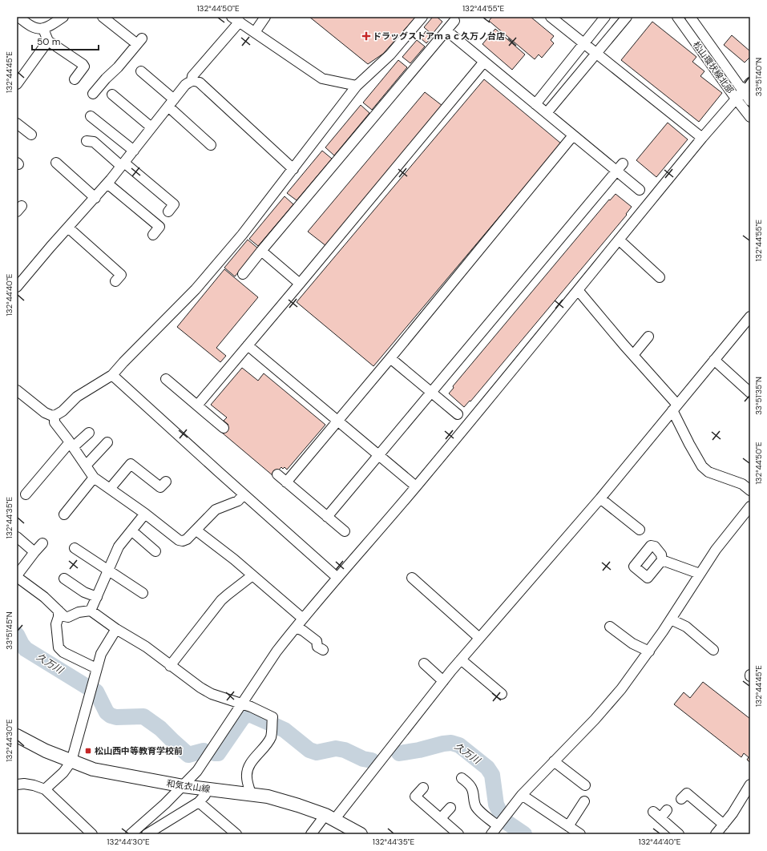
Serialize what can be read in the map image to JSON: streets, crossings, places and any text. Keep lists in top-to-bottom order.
{
  "streets": {
    "main road": ["和気衣山線"],
    "street": ["松山環状線北部"]
  },
  "water": ["久万川"],
  "places": {
    "health": ["ドラッグストアｍａｃ久万ノ台店"],
    "transit": ["松山西中等教育学校前"]
  },
  "scale_bar": "50 m",
  "coordinates": [
    "132°44'50\"E",
    "132°44'55\"E",
    "132°44'45\"E",
    "33°51'40\"N",
    "132°44'40\"E",
    "33°51'35\"N",
    "132°44'35\"E",
    "33°51'45\"N",
    "132°44'30\"E"
  ]
}
